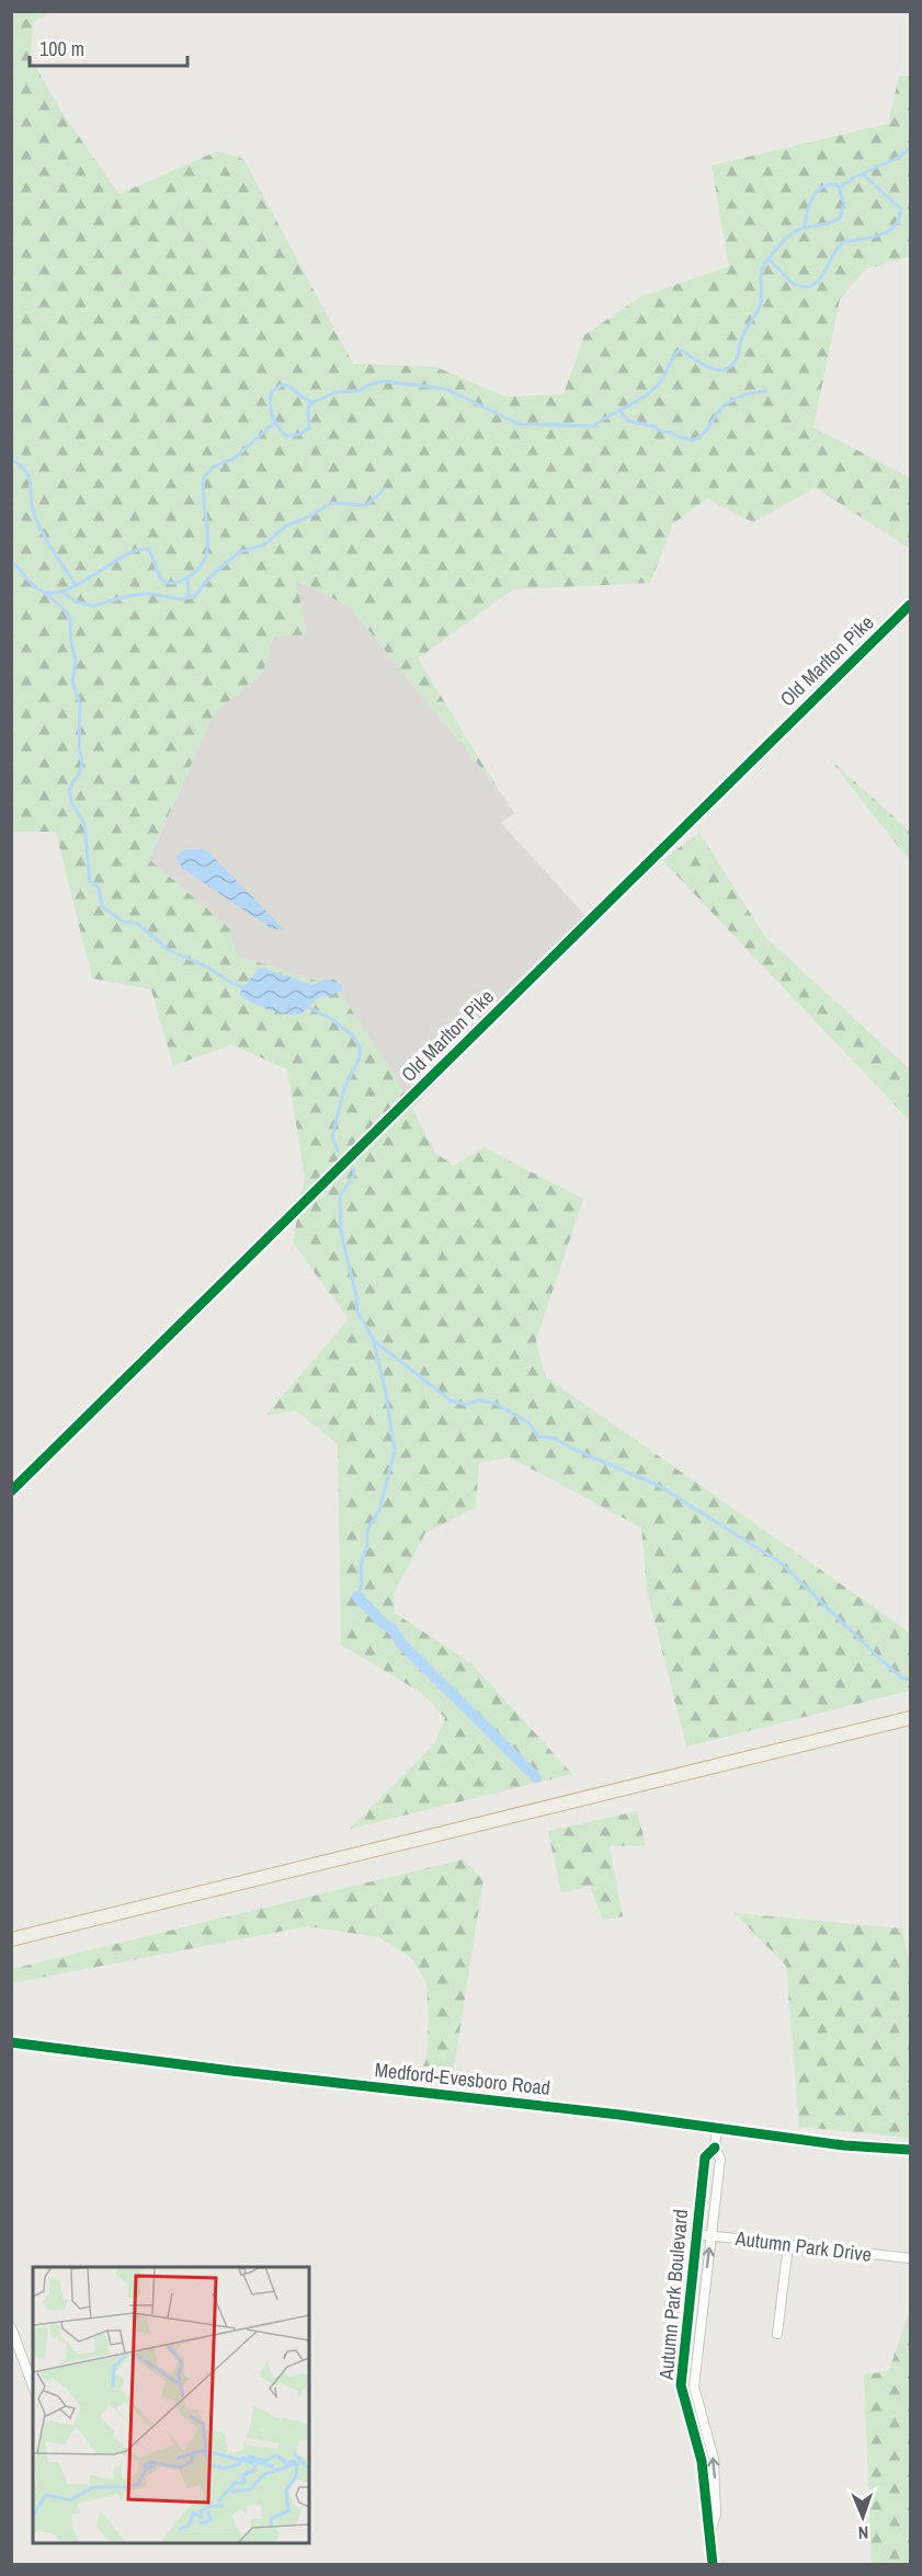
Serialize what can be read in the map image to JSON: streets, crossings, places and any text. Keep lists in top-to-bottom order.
{
  "streets": {
    "street": [
      "Old Marlton Pike",
      "Medford-Evesboro Road",
      "Autumn Park Drive",
      "Autumn Park Boulevard"
    ]
  },
  "crossings": [
    ["Medford-Evesboro Road", "Autumn Park Boulevard"],
    ["Autumn Park Drive", "Autumn Park Boulevard"]
  ],
  "scale_bar": "100 m",
  "north": "bottom"
}
